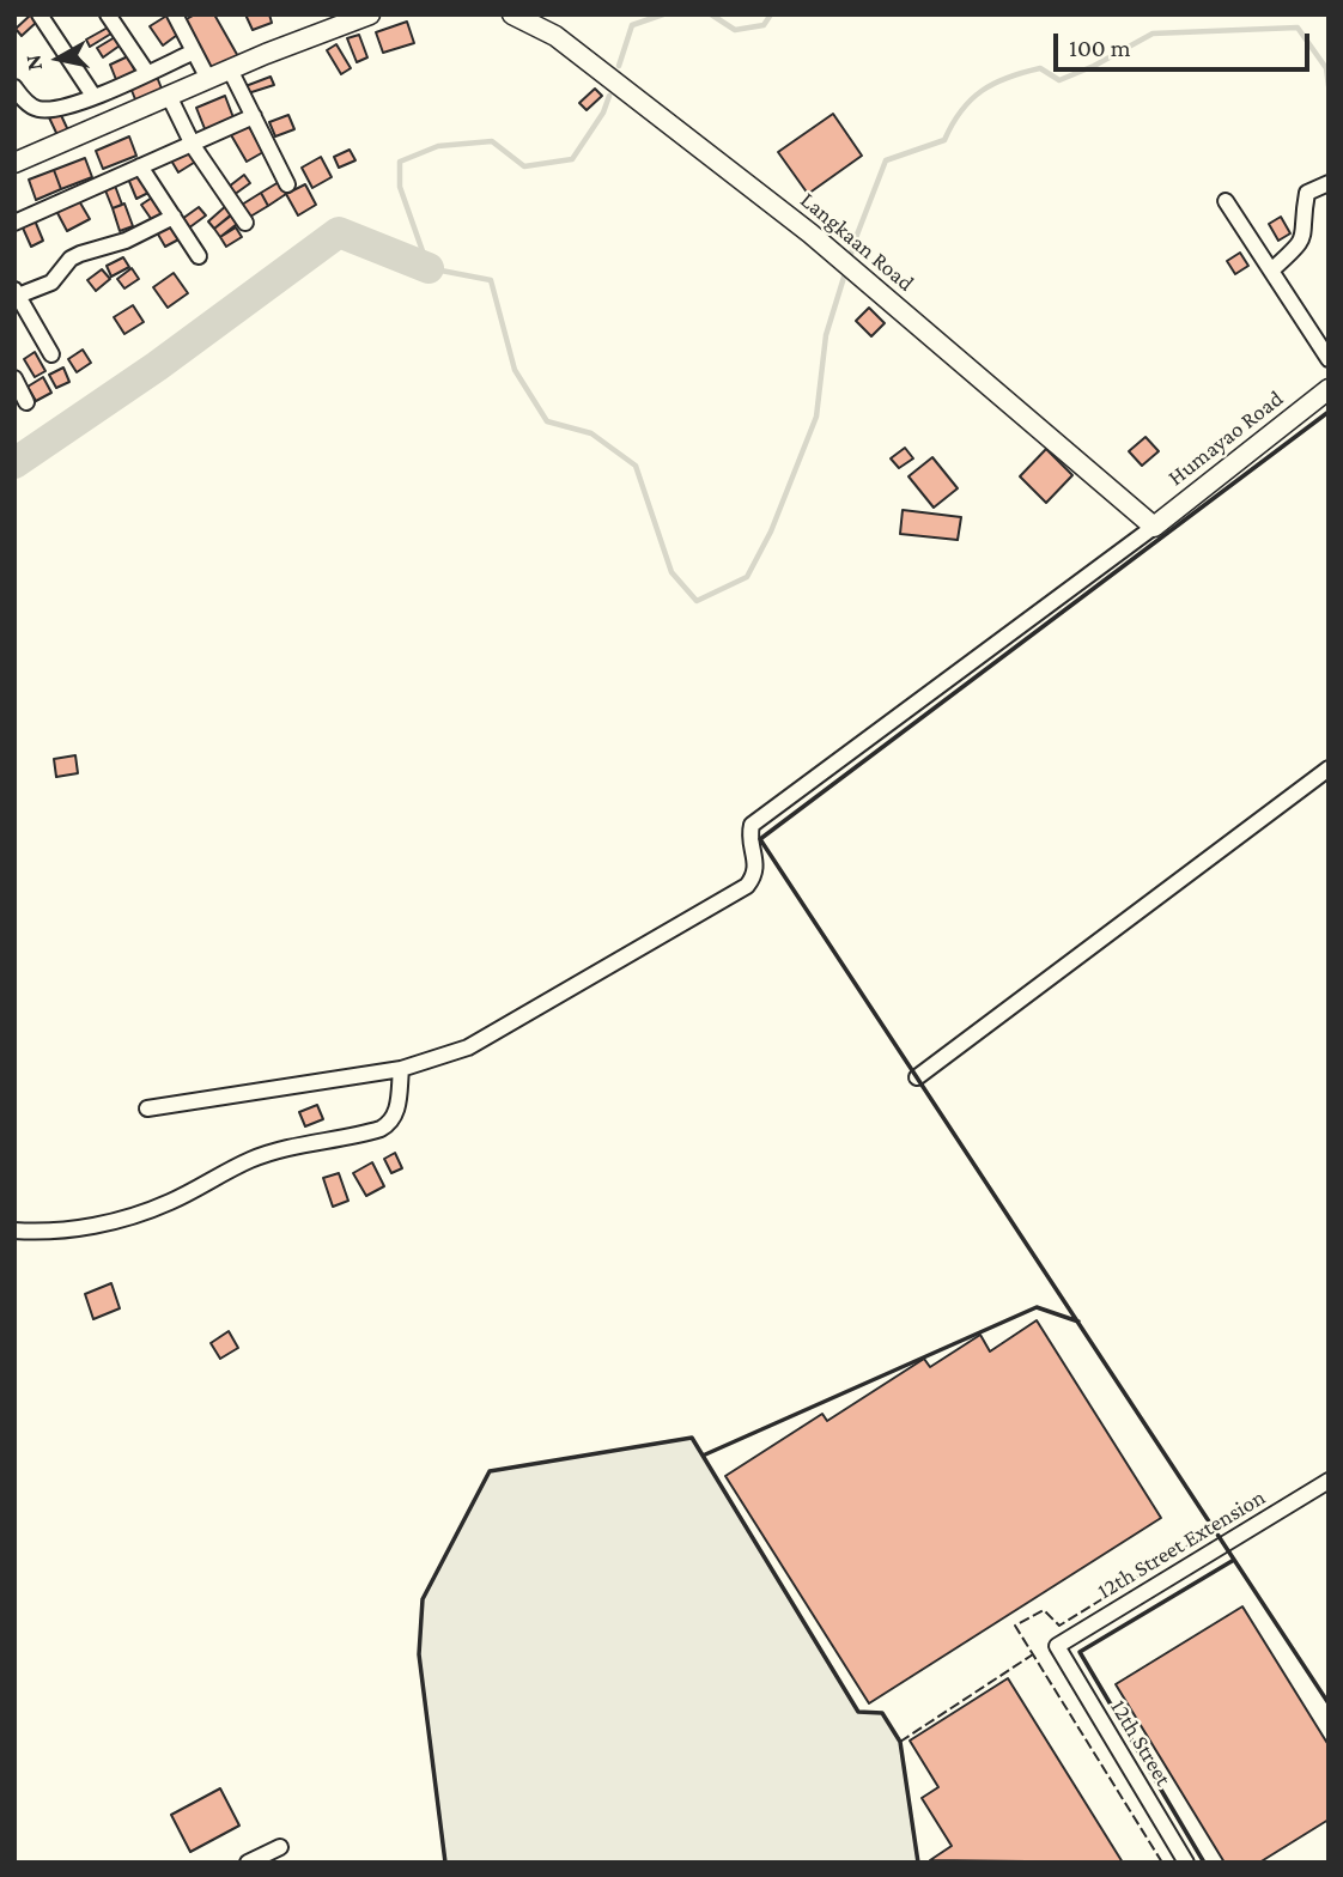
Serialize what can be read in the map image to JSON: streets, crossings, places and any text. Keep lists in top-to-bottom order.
{
  "streets": {
    "street": [
      "Langkaan Road",
      "Humayao Road",
      "12th Street Extension",
      "12th Street"
    ]
  },
  "crossings": [
    ["Langkaan Road", "Humayao Road"],
    ["12th Street Extension", "12th Street"]
  ],
  "scale_bar": "100 m",
  "north": "left"
}
